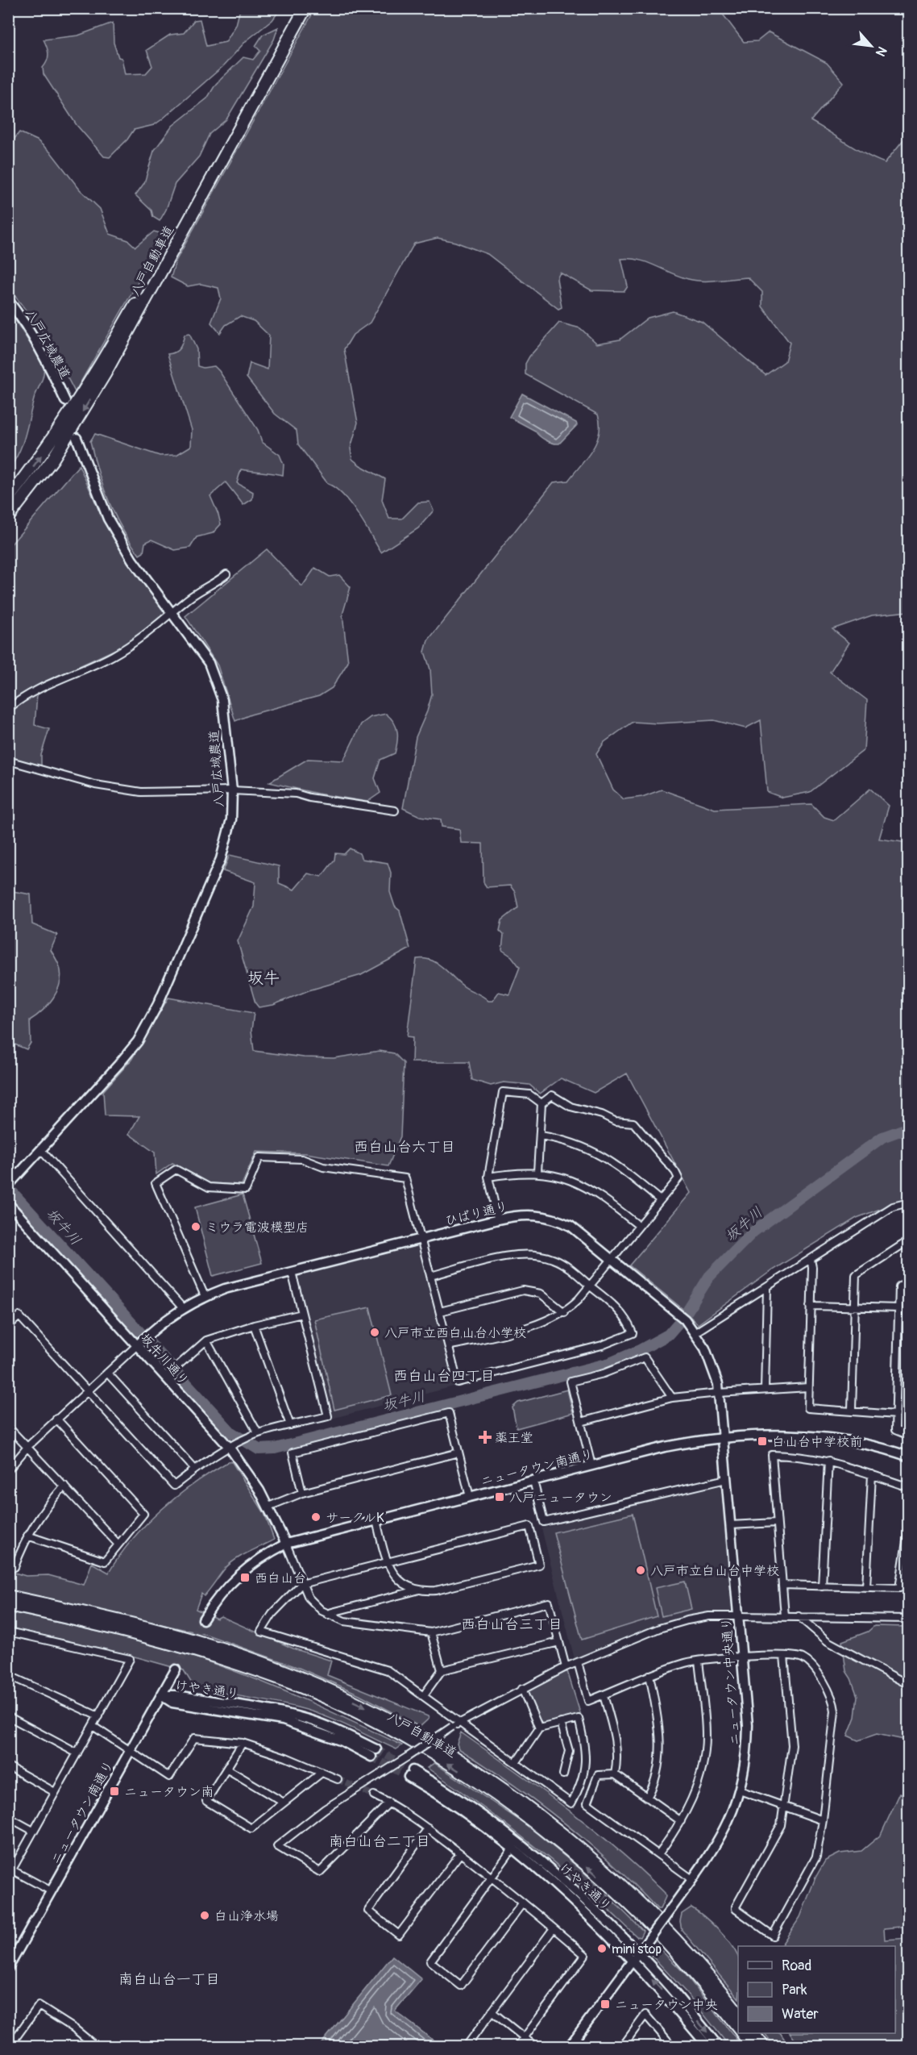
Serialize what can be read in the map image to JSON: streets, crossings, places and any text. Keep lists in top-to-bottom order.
{
  "streets": {
    "highway": ["八戸自動車道"],
    "street": [
      "八戸広域農道",
      "ひばり通り",
      "坂牛川通り",
      "ニュータウン南通り",
      "ニュータウン中央通り",
      "けやき通り"
    ]
  },
  "crossings": [
    ["ひばり通り", "坂牛川通り"],
    ["ひばり通り", "ニュータウン南通り"],
    ["ひばり通り", "ニュータウン中央通り"],
    ["坂牛川通り", "ニュータウン南通り"],
    ["ニュータウン南通り", "ニュータウン中央通り"],
    ["ニュータウン南通り", "けやき通り"],
    ["ニュータウン中央通り", "けやき通り"]
  ],
  "districts": [
    "坂牛",
    "西白山台六丁目",
    "西白山台四丁目",
    "西白山台三丁目",
    "南白山台二丁目",
    "南白山台一丁目"
  ],
  "water": ["坂牛川"],
  "places": {
    "other": [
      "ミウラ電波模型店",
      "八戸市立西白山台小学校",
      "サークルK",
      "八戸市立白山台中学校",
      "白山浄水場",
      "mini stop"
    ],
    "health": ["薬王堂"],
    "transit": [
      "白山台中学校前",
      "八戸ニュータウン",
      "西白山台",
      "ニュータウン南",
      "ニュータウン中央"
    ]
  },
  "legend": ["Road", "Park", "Water"],
  "north": "bottom right"
}
